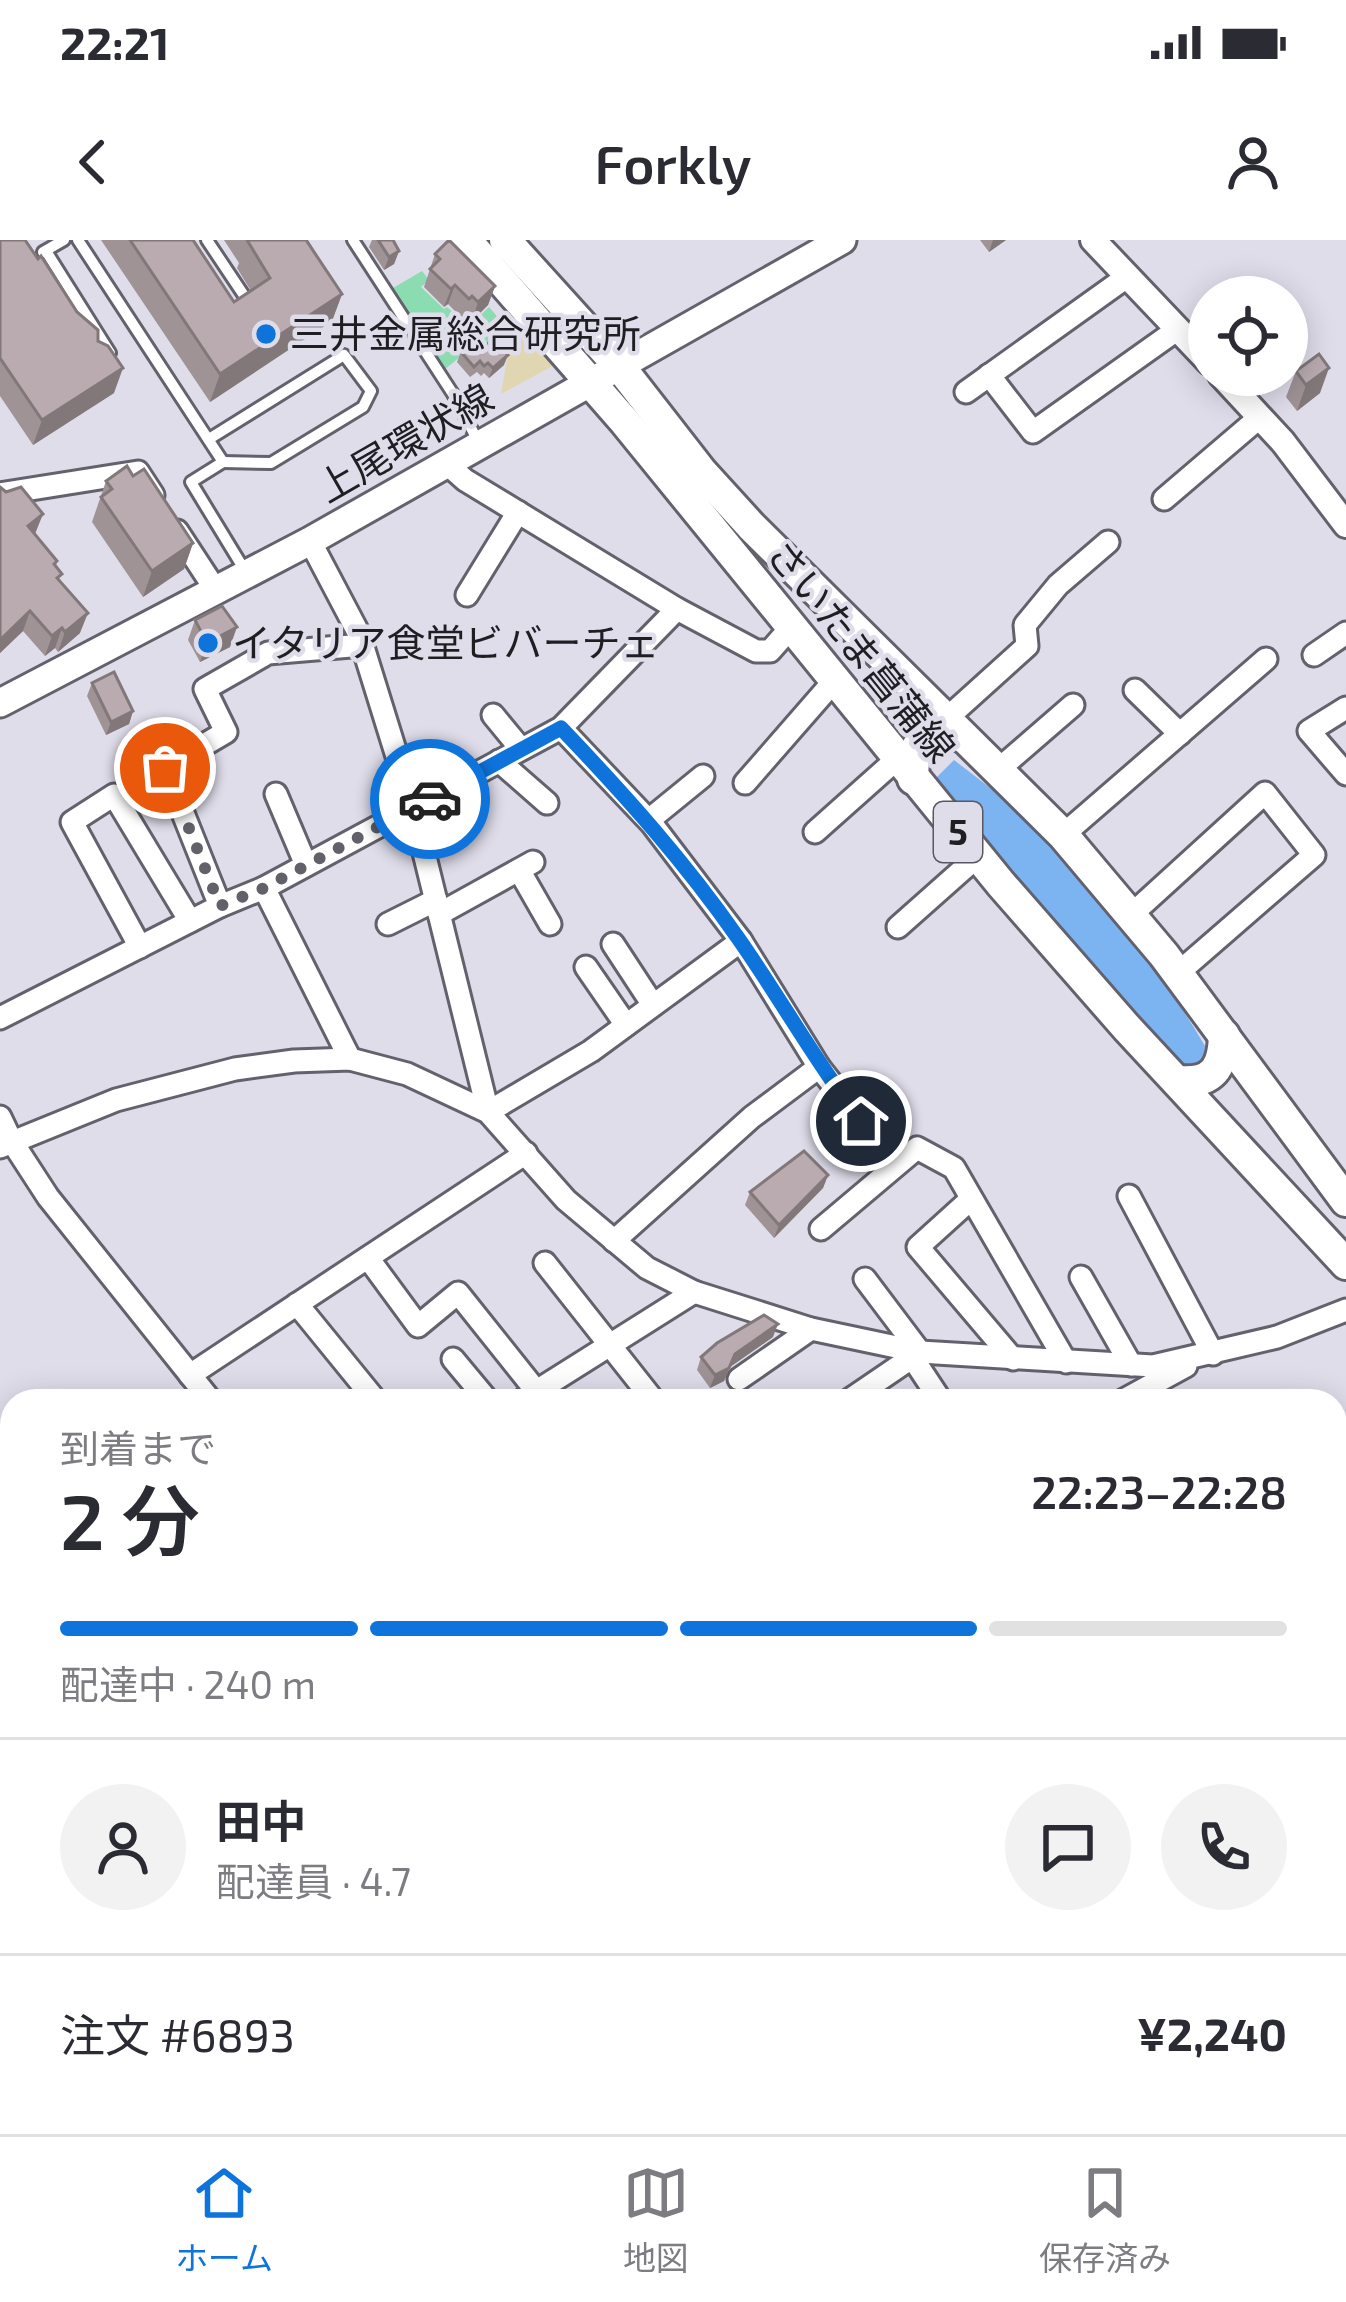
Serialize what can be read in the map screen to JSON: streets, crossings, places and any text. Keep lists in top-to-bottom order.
{
  "streets": {
    "main road": ["上尾環状線", "さいたま菖蒲線", "5"]
  },
  "crossings": [
    ["上尾環状線", "さいたま菖蒲線"],
    ["さいたま菖蒲線", "5"]
  ],
  "places": ["三井金属総合研究所", "イタリア食堂ビバーチェ"],
  "page": {
    "status": "22:21",
    "header": "Forkly",
    "heading": ["2 分", "到着まで", "22:23–22:28"],
    "panel": [
      "田中",
      "配達員 · 4.7",
      "注文 #6893",
      "¥2,240"
    ],
    "bar": "配達中 · 240 m",
    "tabs": ["ホーム", "地図", "保存済み"]
  }
}
